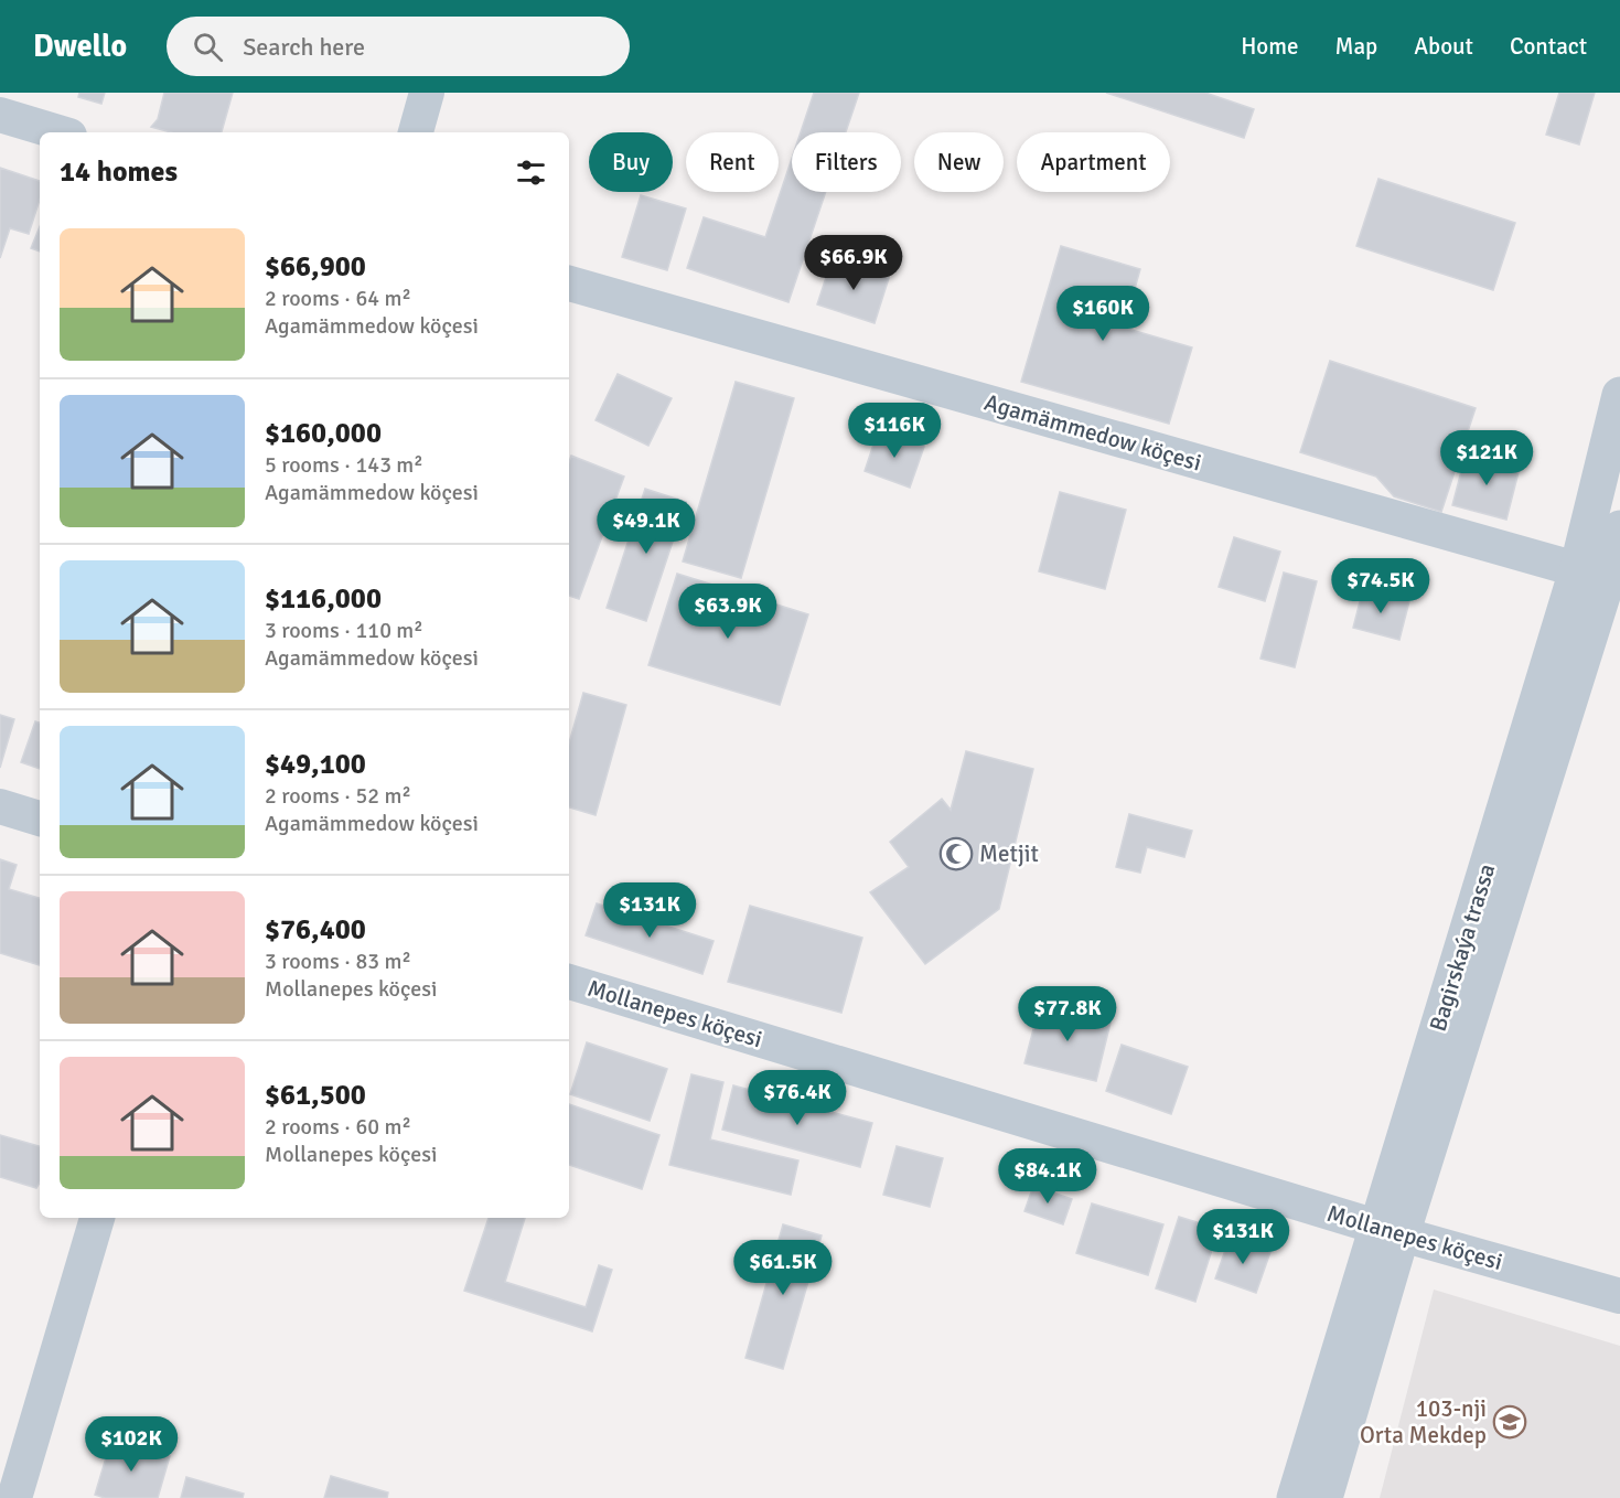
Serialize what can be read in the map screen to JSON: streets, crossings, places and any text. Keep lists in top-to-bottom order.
{
  "streets": {
    "street": ["Agamämmedow köçesi", "Bagirskaýa trassa", "Mollanepes köçesi"]
  },
  "crossings": [
    ["Agamämmedow köçesi", "Bagirskaýa trassa"],
    ["Bagirskaýa trassa", "Mollanepes köçesi"]
  ],
  "places": {
    "mosque": ["Metjit"],
    "school or university": ["103-nji Orta Mekdep"]
  },
  "page": {
    "header": "Dwello",
    "search": "Search here",
    "nav": [
      "Home",
      "Map",
      "About",
      "Contact"
    ],
    "chip": [
      "Buy",
      "Rent",
      "Filters",
      "New",
      "Apartment"
    ],
    "heading": "14 homes",
    "list": [
      {
        "name": "$66,900",
        "note": "2 rooms · 64 m² · Agamämmedow köçesi"
      },
      {
        "name": "$160,000",
        "note": "5 rooms · 143 m² · Agamämmedow köçesi"
      },
      {
        "name": "$116,000",
        "note": "3 rooms · 110 m² · Agamämmedow köçesi"
      },
      {
        "name": "$49,100",
        "note": "2 rooms · 52 m² · Agamämmedow köçesi"
      },
      {
        "name": "$76,400",
        "note": "3 rooms · 83 m² · Mollanepes köçesi"
      },
      {
        "name": "$61,500",
        "note": "2 rooms · 60 m² · Mollanepes köçesi"
      }
    ],
    "price": [
      "$66.9K",
      "$160K",
      "$116K",
      "$121K",
      "$49.1K",
      "$74.5K",
      "$63.9K",
      "$131K",
      "$77.8K",
      "$76.4K",
      "$84.1K",
      "$131K",
      "$61.5K",
      "$102K"
    ]
  }
}
